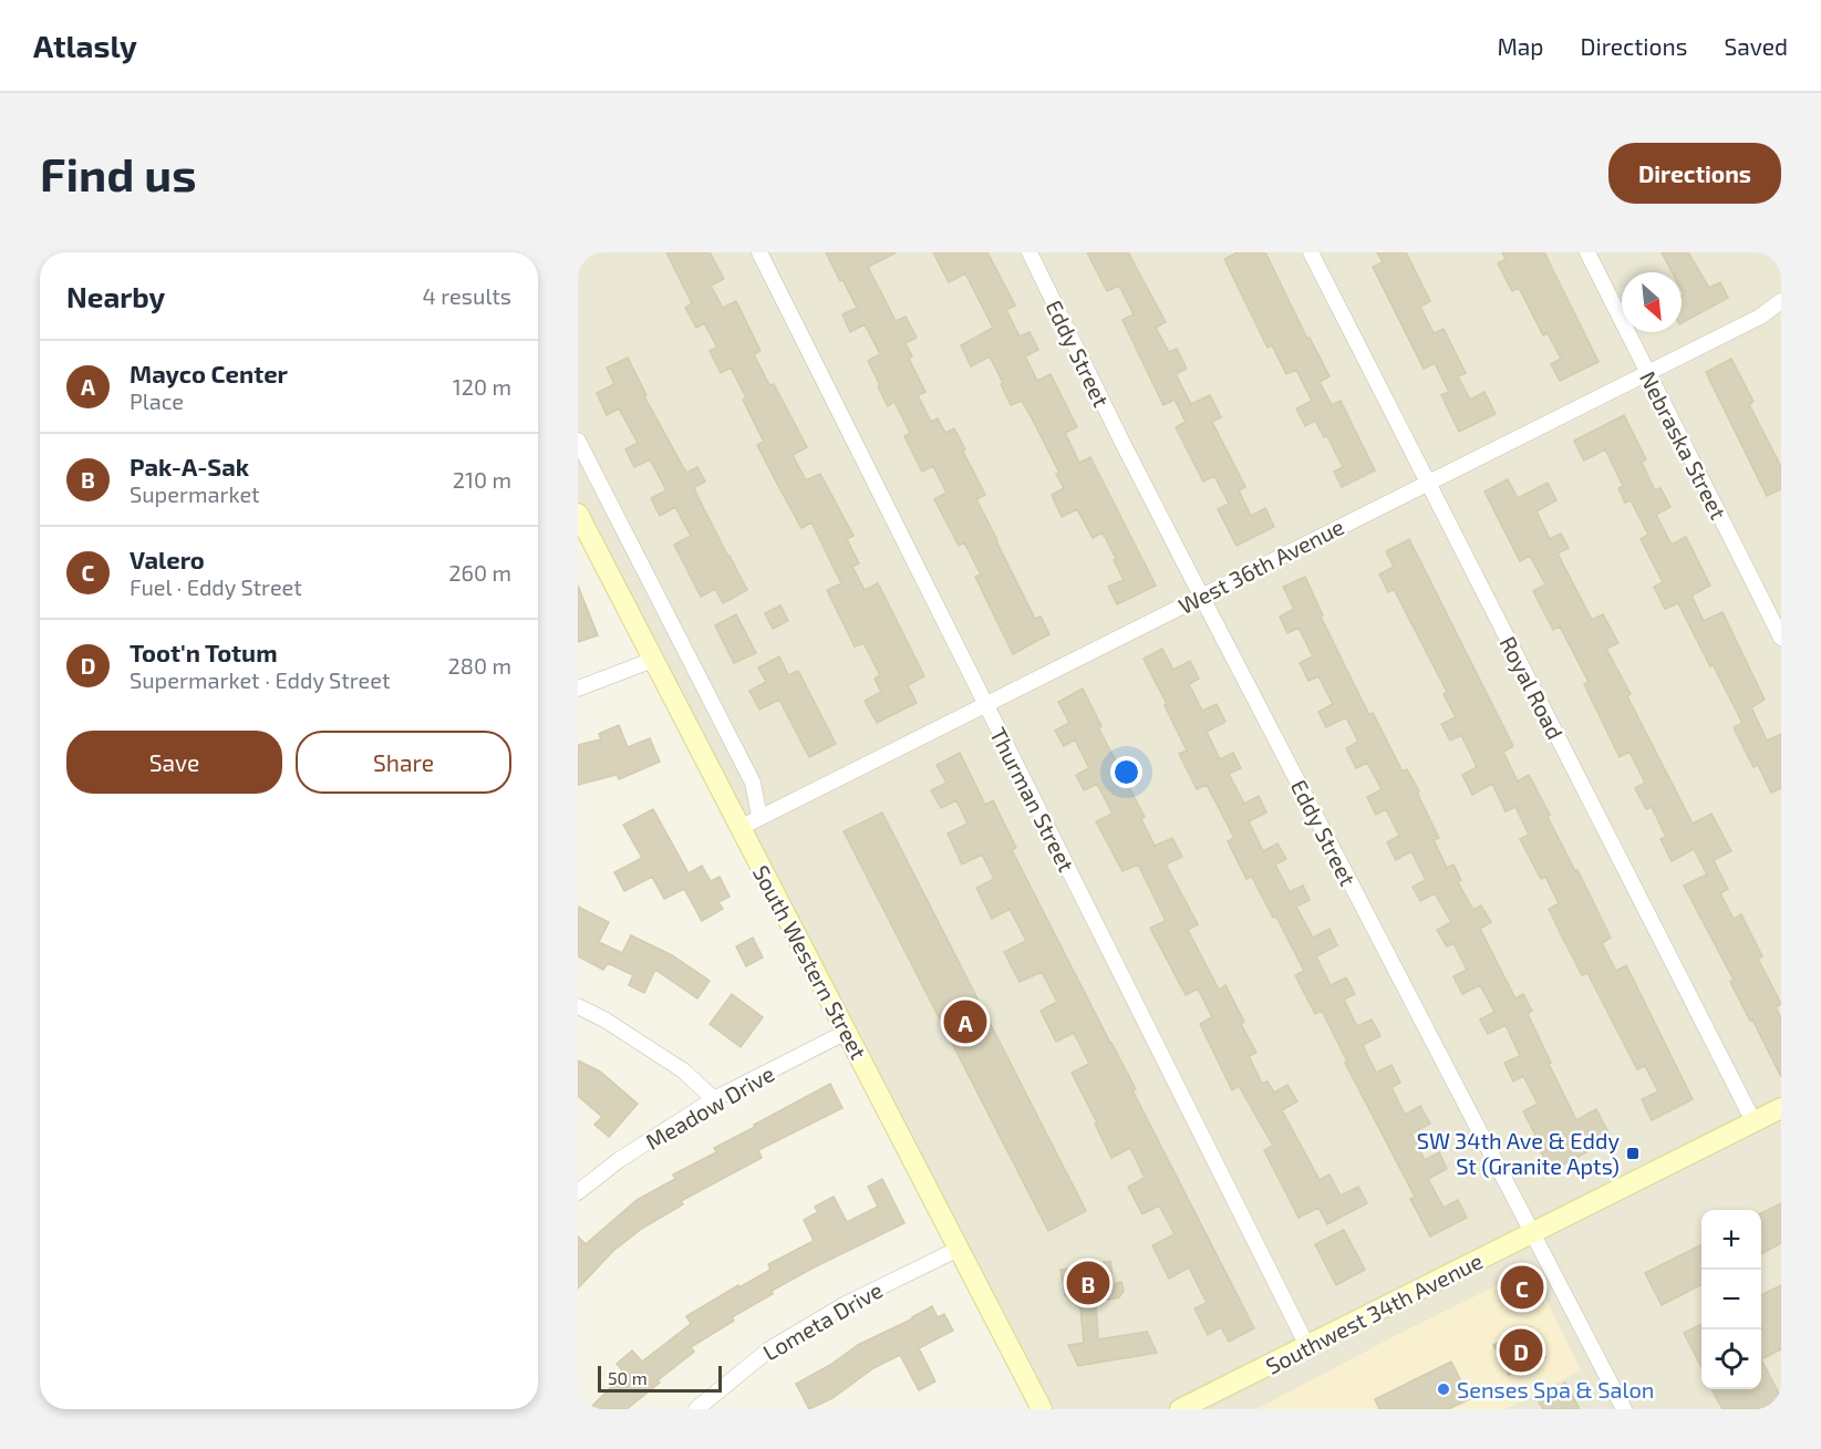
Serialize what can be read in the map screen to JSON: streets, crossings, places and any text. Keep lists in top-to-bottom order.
{
  "streets": {
    "main road": ["South Western Street", "Southwest 34th Avenue"],
    "street": [
      "Eddy Street",
      "Nebraska Street",
      "West 36th Avenue",
      "Royal Road",
      "Thurman Street",
      "Meadow Drive",
      "Lometa Drive"
    ]
  },
  "crossings": [
    ["Eddy Street", "West 36th Avenue"],
    ["Eddy Street", "Southwest 34th Avenue"],
    ["Nebraska Street", "West 36th Avenue"],
    ["West 36th Avenue", "Royal Road"],
    ["West 36th Avenue", "Thurman Street"],
    ["West 36th Avenue", "South Western Street"],
    ["Royal Road", "Southwest 34th Avenue"],
    ["Thurman Street", "Southwest 34th Avenue"],
    ["South Western Street", "Meadow Drive"],
    ["South Western Street", "Lometa Drive"]
  ],
  "places": {
    "transit": ["SW 34th Ave & Eddy St (Granite Apts)"],
    "other": ["Senses Spa & Salon"]
  },
  "scale_bar": "50 m",
  "north": "bottom right",
  "page": {
    "header": "Atlasly",
    "nav": ["Map", "Directions", "Saved"],
    "buttons": [
      "Directions",
      ["Save", "Share"]
    ],
    "title": "Find us",
    "heading": ["Nearby", "4 results"],
    "list": [
      {
        "mark": "A",
        "name": "Mayco Center",
        "note": "Place",
        "value": "120 m"
      },
      {
        "mark": "B",
        "name": "Pak-A-Sak",
        "note": "Supermarket",
        "value": "210 m"
      },
      {
        "mark": "C",
        "name": "Valero",
        "note": "Fuel · Eddy Street",
        "value": "260 m"
      },
      {
        "mark": "D",
        "name": "Toot'n Totum",
        "note": "Supermarket · Eddy Street",
        "value": "280 m"
      }
    ],
    "pins": [
      "A",
      "B",
      "C",
      "D"
    ],
    "map_buttons": ["+", "−"],
    "scale": "50 m"
  }
}
